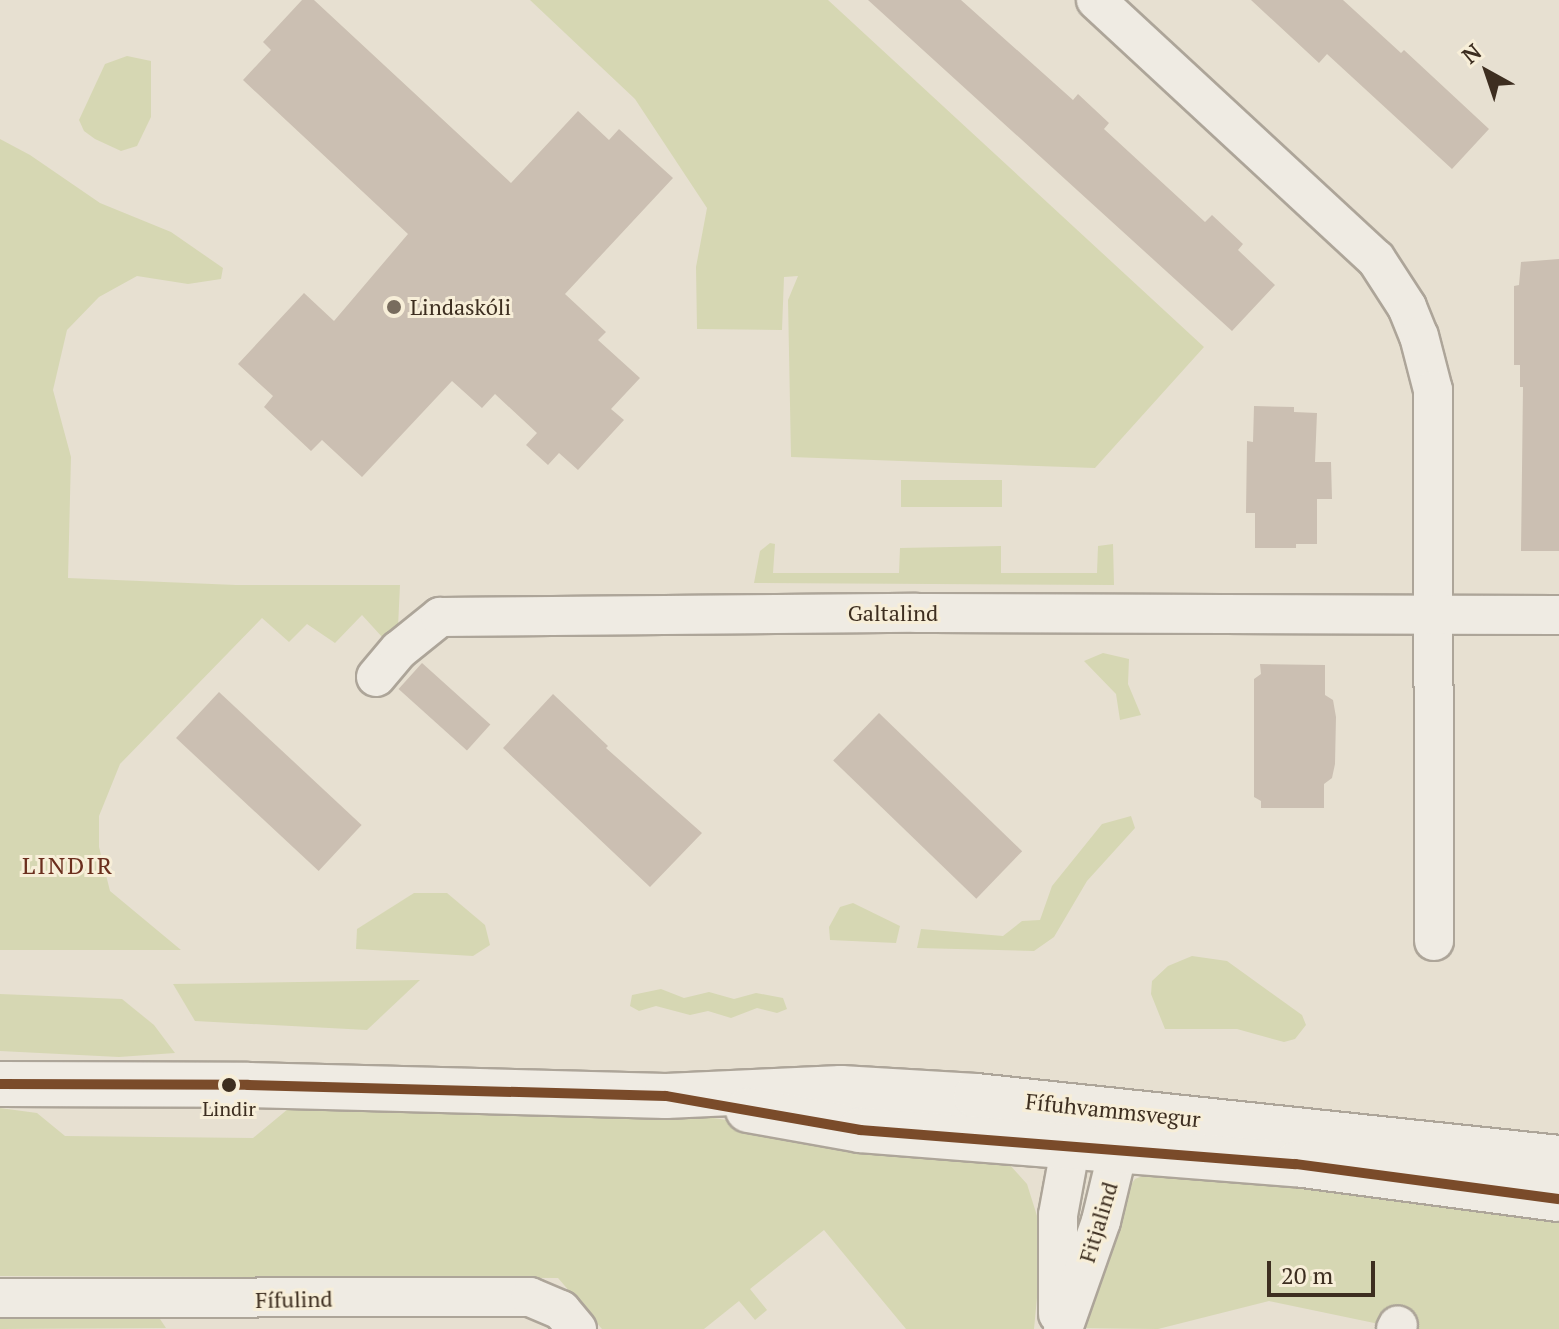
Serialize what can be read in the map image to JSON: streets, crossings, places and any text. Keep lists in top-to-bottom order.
{
  "streets": {
    "main road": ["Fífuhvammsvegur"],
    "street": ["Galtalind", "Fitjalind", "Fífulind"]
  },
  "crossings": [
    ["Fífuhvammsvegur", "Fitjalind"]
  ],
  "districts": ["LINDIR"],
  "places": ["Lindaskóli", "Lindir"],
  "scale_bar": "20 m",
  "north": "top left"
}
